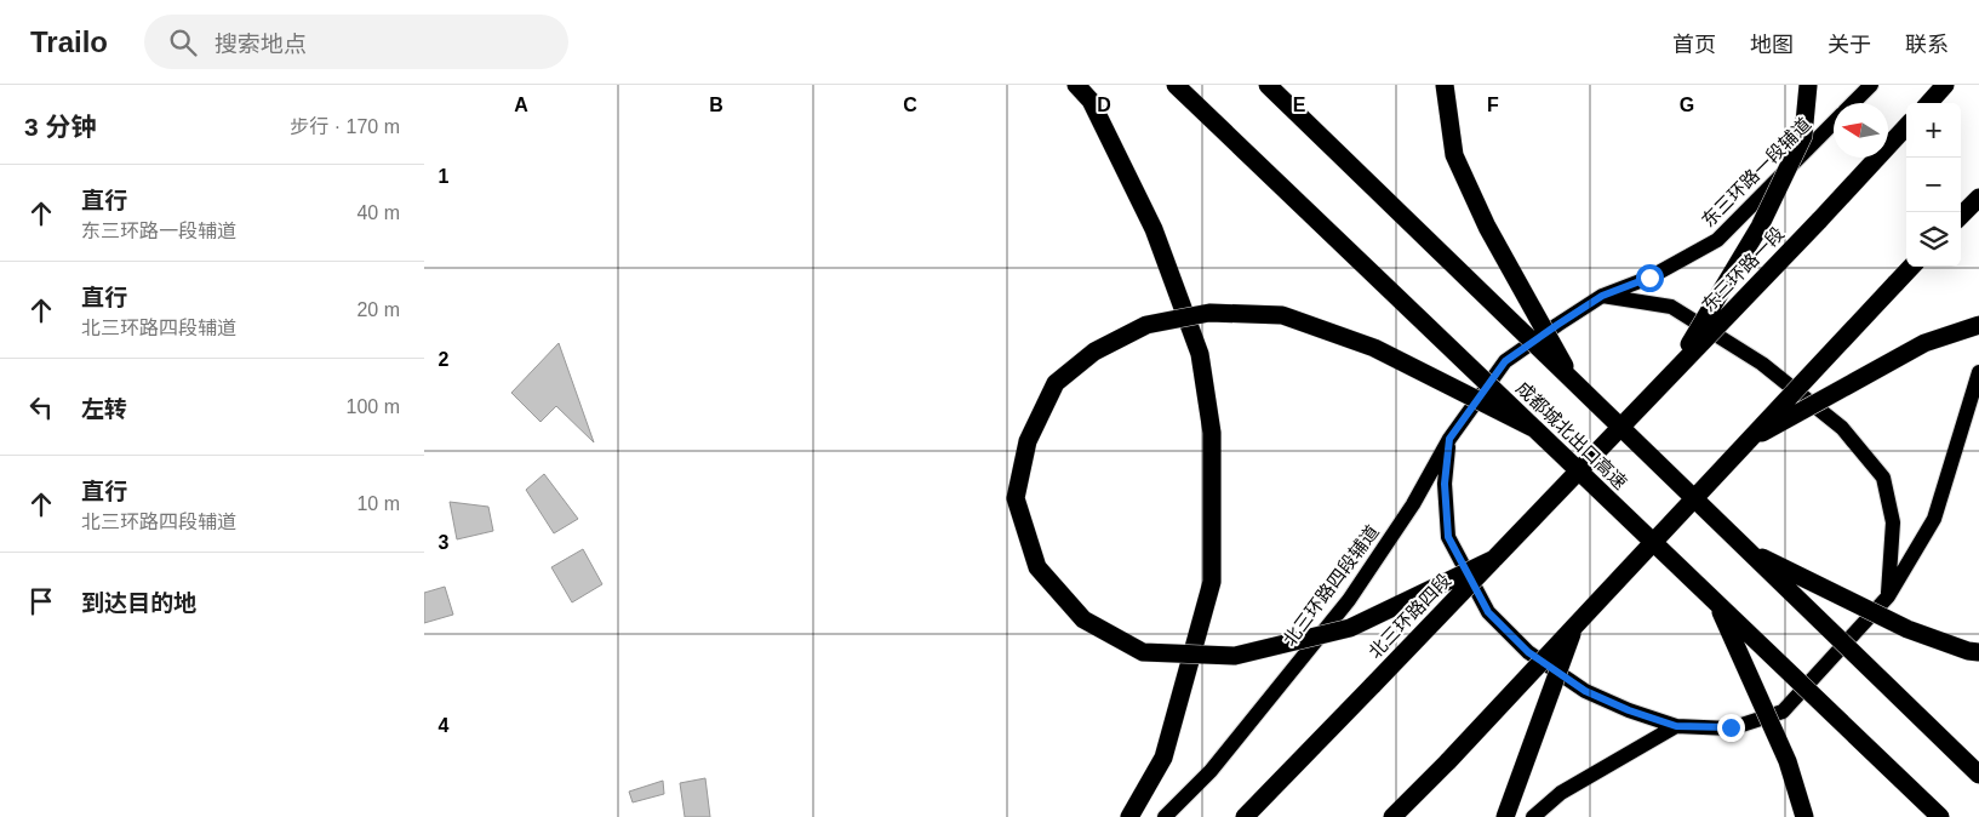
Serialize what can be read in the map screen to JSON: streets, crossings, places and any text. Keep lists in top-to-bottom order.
{
  "streets": {
    "highway": ["东三环路一段", "成都城北出口高速", "北三环路四段"],
    "main road": ["东三环路一段辅道", "北三环路四段辅道"]
  },
  "crossings": [
    ["东三环路一段辅道", "北三环路四段辅道"],
    ["东三环路一段", "北三环路四段"]
  ],
  "north": "left",
  "page": {
    "header": "Trailo",
    "search": "搜索地点",
    "nav": [
      "首页",
      "地图",
      "关于",
      "联系"
    ],
    "heading": ["3 分钟", "步行 · 170 m"],
    "map_buttons": ["+", "−"],
    "list": [
      ["直行", "东三环路一段辅道", "40 m"],
      ["直行", "北三环路四段辅道", "20 m"],
      ["左转", "100 m"],
      ["直行", "北三环路四段辅道", "10 m"],
      "到达目的地"
    ]
  },
  "grid": {
    "columns": [
      "A",
      "B",
      "C",
      "D",
      "E",
      "F",
      "G"
    ],
    "rows": [
      "1",
      "2",
      "3",
      "4"
    ]
  }
}
